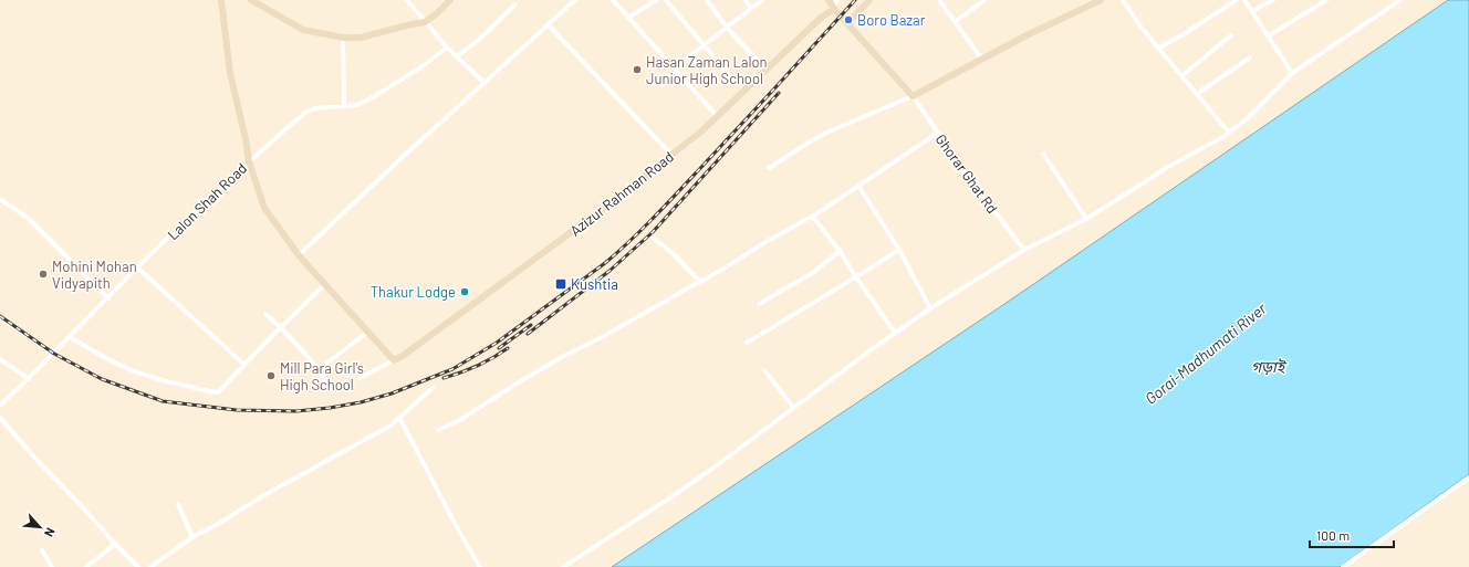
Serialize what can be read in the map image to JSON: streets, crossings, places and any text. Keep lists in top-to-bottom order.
{
  "streets": {
    "street": ["Ghorar Ghat Rd", "Azizur Rahman Road", "Lalon Shah Road"]
  },
  "water": ["Gorai-Madhumati River", "গড়াই"],
  "places": {
    "other": [
      "Boro Bazar",
      "Hasan Zaman Lalon Junior High School",
      "Mohini Mohan Vidyapith",
      "Thakur Lodge",
      "Mill Para Girl's High School"
    ],
    "transit": ["Kushtia"]
  },
  "scale_bar": "100 m",
  "north": "bottom right"
}
